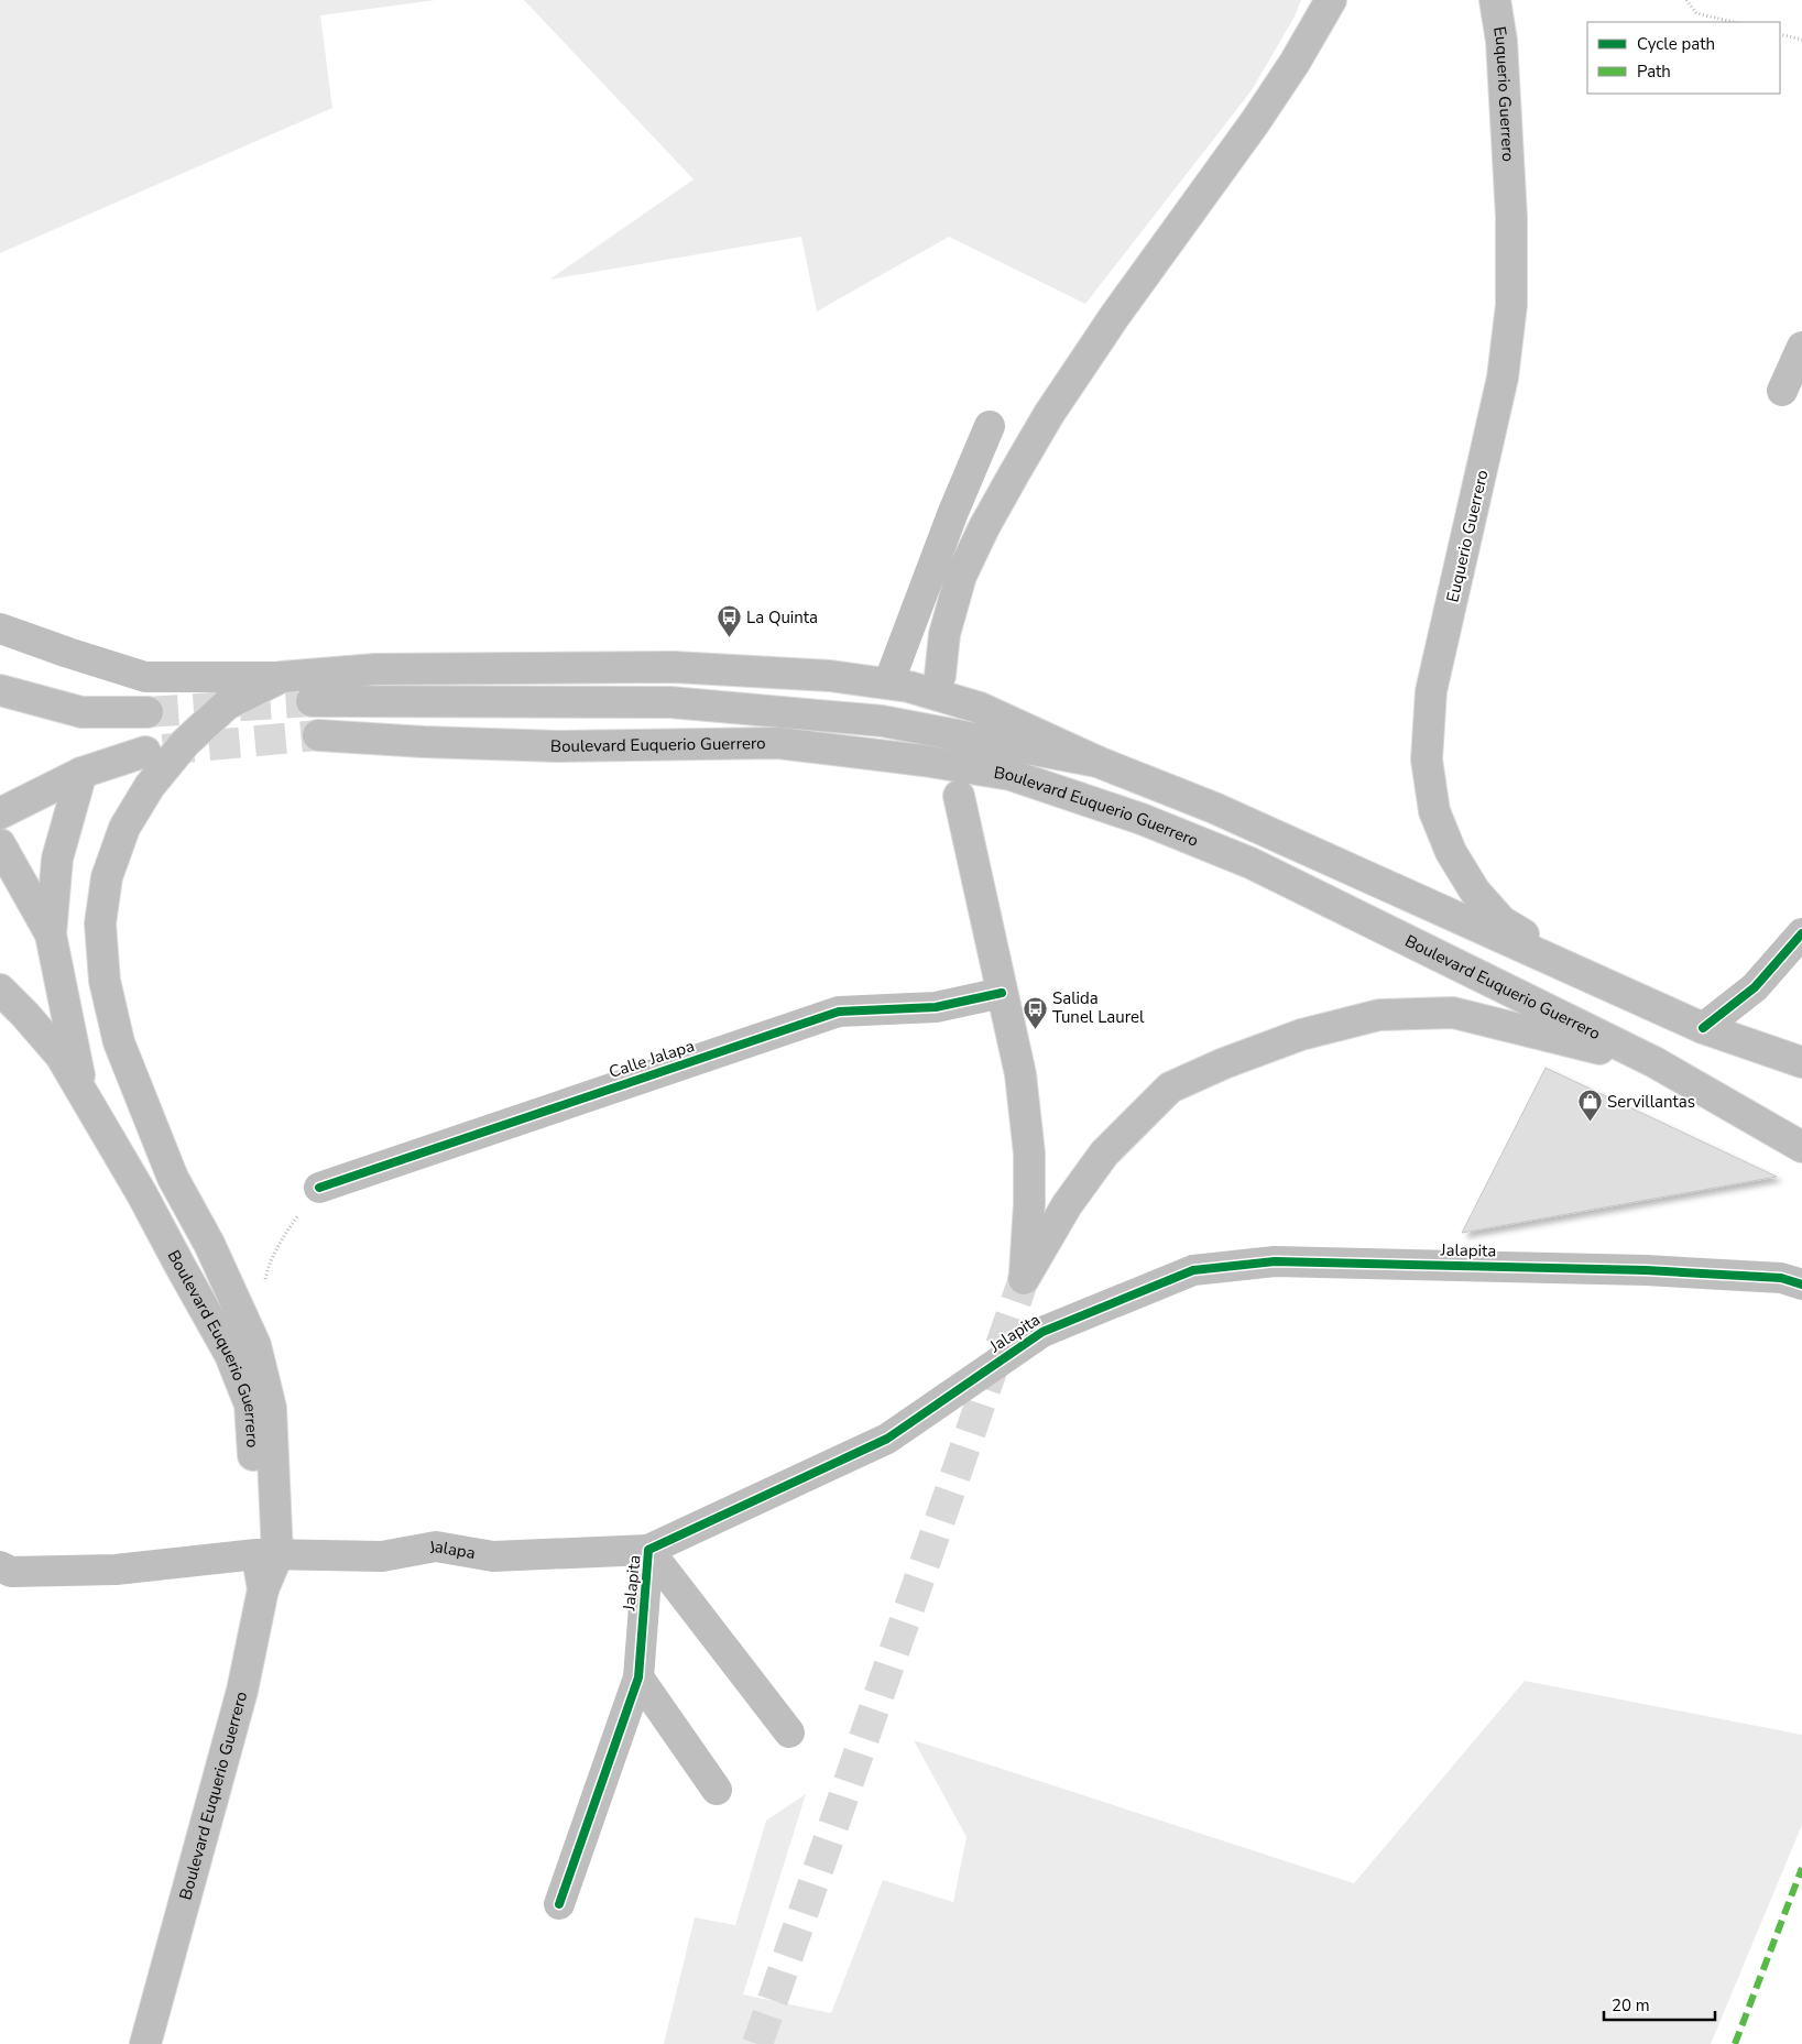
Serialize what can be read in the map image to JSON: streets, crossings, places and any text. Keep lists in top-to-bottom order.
{
  "streets": {
    "main road": [
      "Euquerio Guerrero",
      "Boulevard Euquerio Guerrero",
      "Calle Jalapa",
      "Jalapita",
      "Jalapa"
    ]
  },
  "crossings": [
    ["Euquerio Guerrero", "Boulevard Euquerio Guerrero"],
    ["Boulevard Euquerio Guerrero", "Jalapa"],
    ["Jalapita", "Jalapa"]
  ],
  "places": {
    "bus stop": ["La Quinta", "Salida Tunel Laurel"],
    "shop": ["Servillantas"]
  },
  "legend": ["Cycle path", "Path"],
  "scale_bar": "20 m"
}
